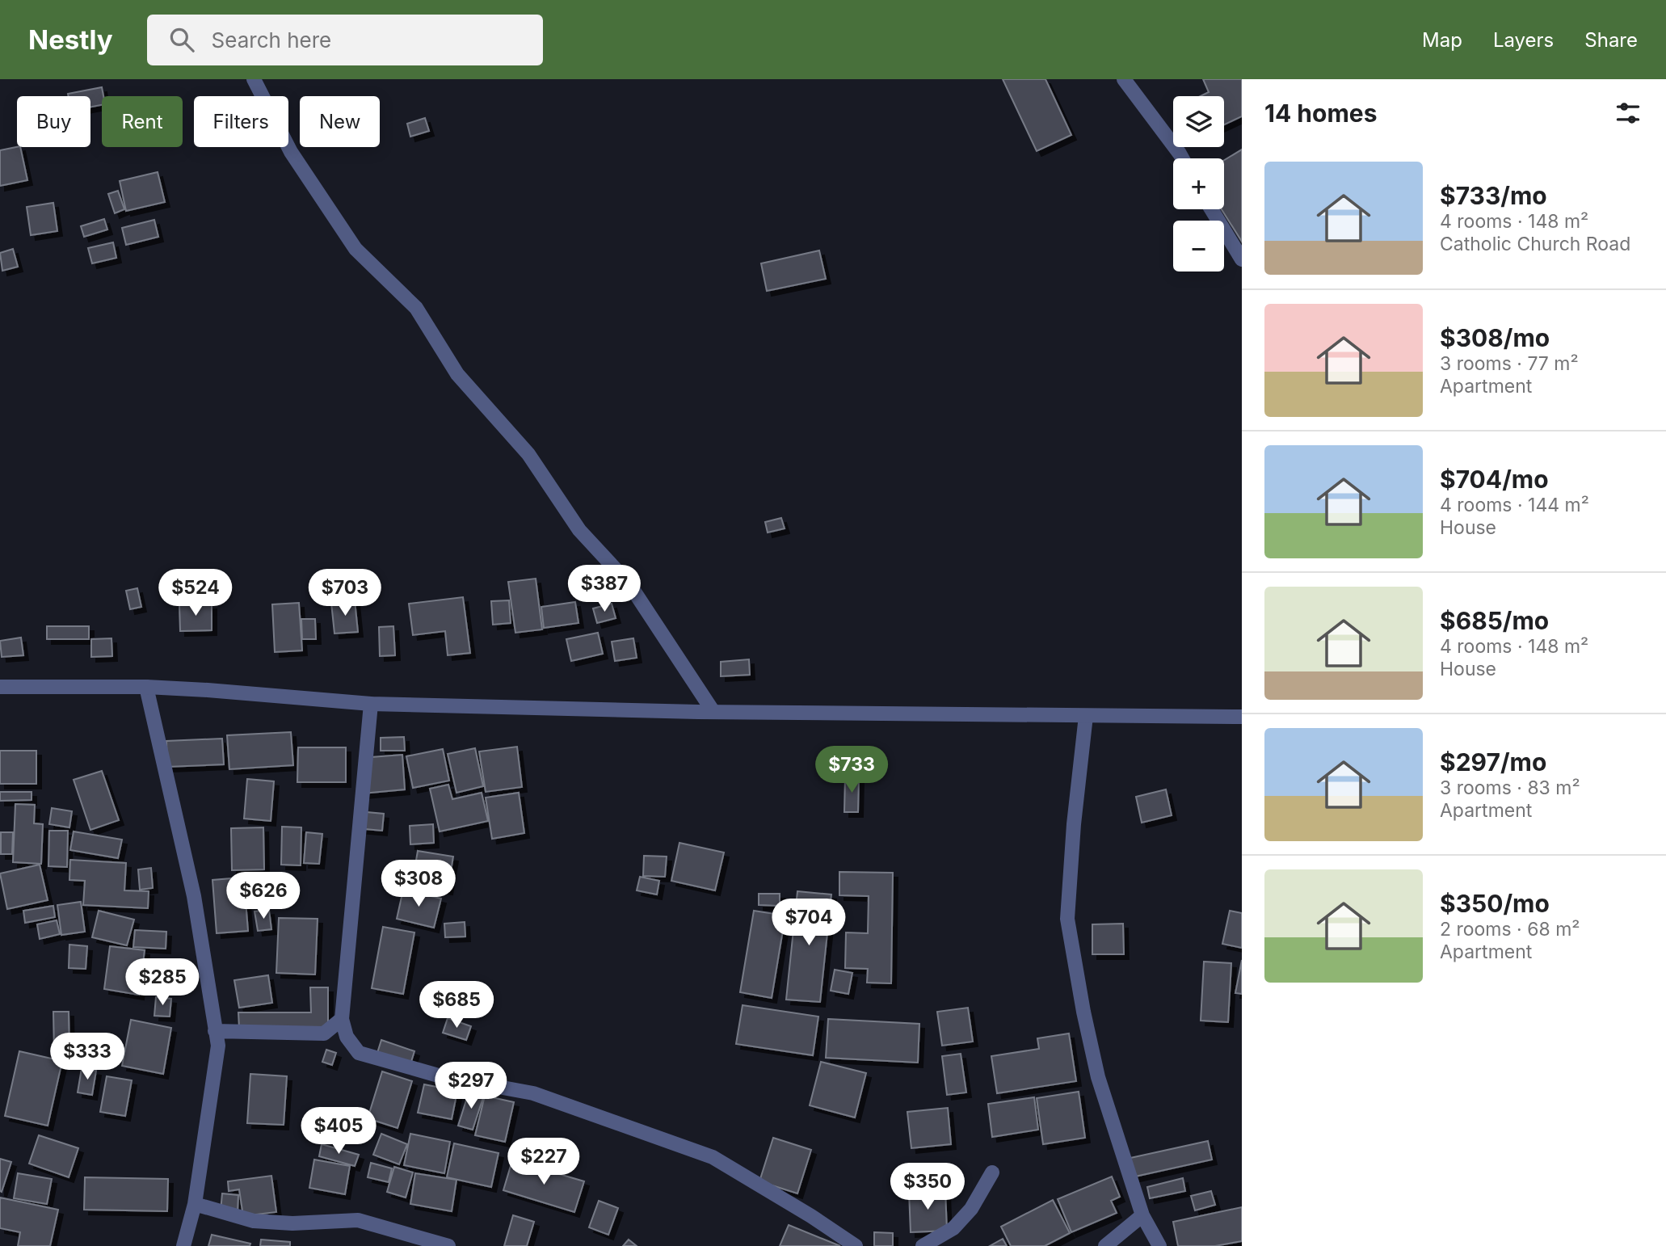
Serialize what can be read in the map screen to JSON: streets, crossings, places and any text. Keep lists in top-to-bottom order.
{
  "page": {
    "header": "Nestly",
    "search": "Search here",
    "nav": ["Map", "Layers", "Share"],
    "heading": "14 homes",
    "map_buttons": ["+", "−"],
    "chip": [
      "Buy",
      "Rent",
      "Filters",
      "New"
    ],
    "list": [
      {
        "name": "$733/mo",
        "note": "4 rooms · 148 m² · Catholic Church Road"
      },
      {
        "name": "$308/mo",
        "note": "3 rooms · 77 m² · Apartment"
      },
      {
        "name": "$704/mo",
        "note": "4 rooms · 144 m² · House"
      },
      {
        "name": "$685/mo",
        "note": "4 rooms · 148 m² · House"
      },
      {
        "name": "$297/mo",
        "note": "3 rooms · 83 m² · Apartment"
      },
      {
        "name": "$350/mo",
        "note": "2 rooms · 68 m² · Apartment"
      }
    ],
    "price": [
      "$387",
      "$524",
      "$703",
      "$733",
      "$308",
      "$626",
      "$704",
      "$285",
      "$685",
      "$333",
      "$297",
      "$405",
      "$227",
      "$350"
    ]
  }
}
